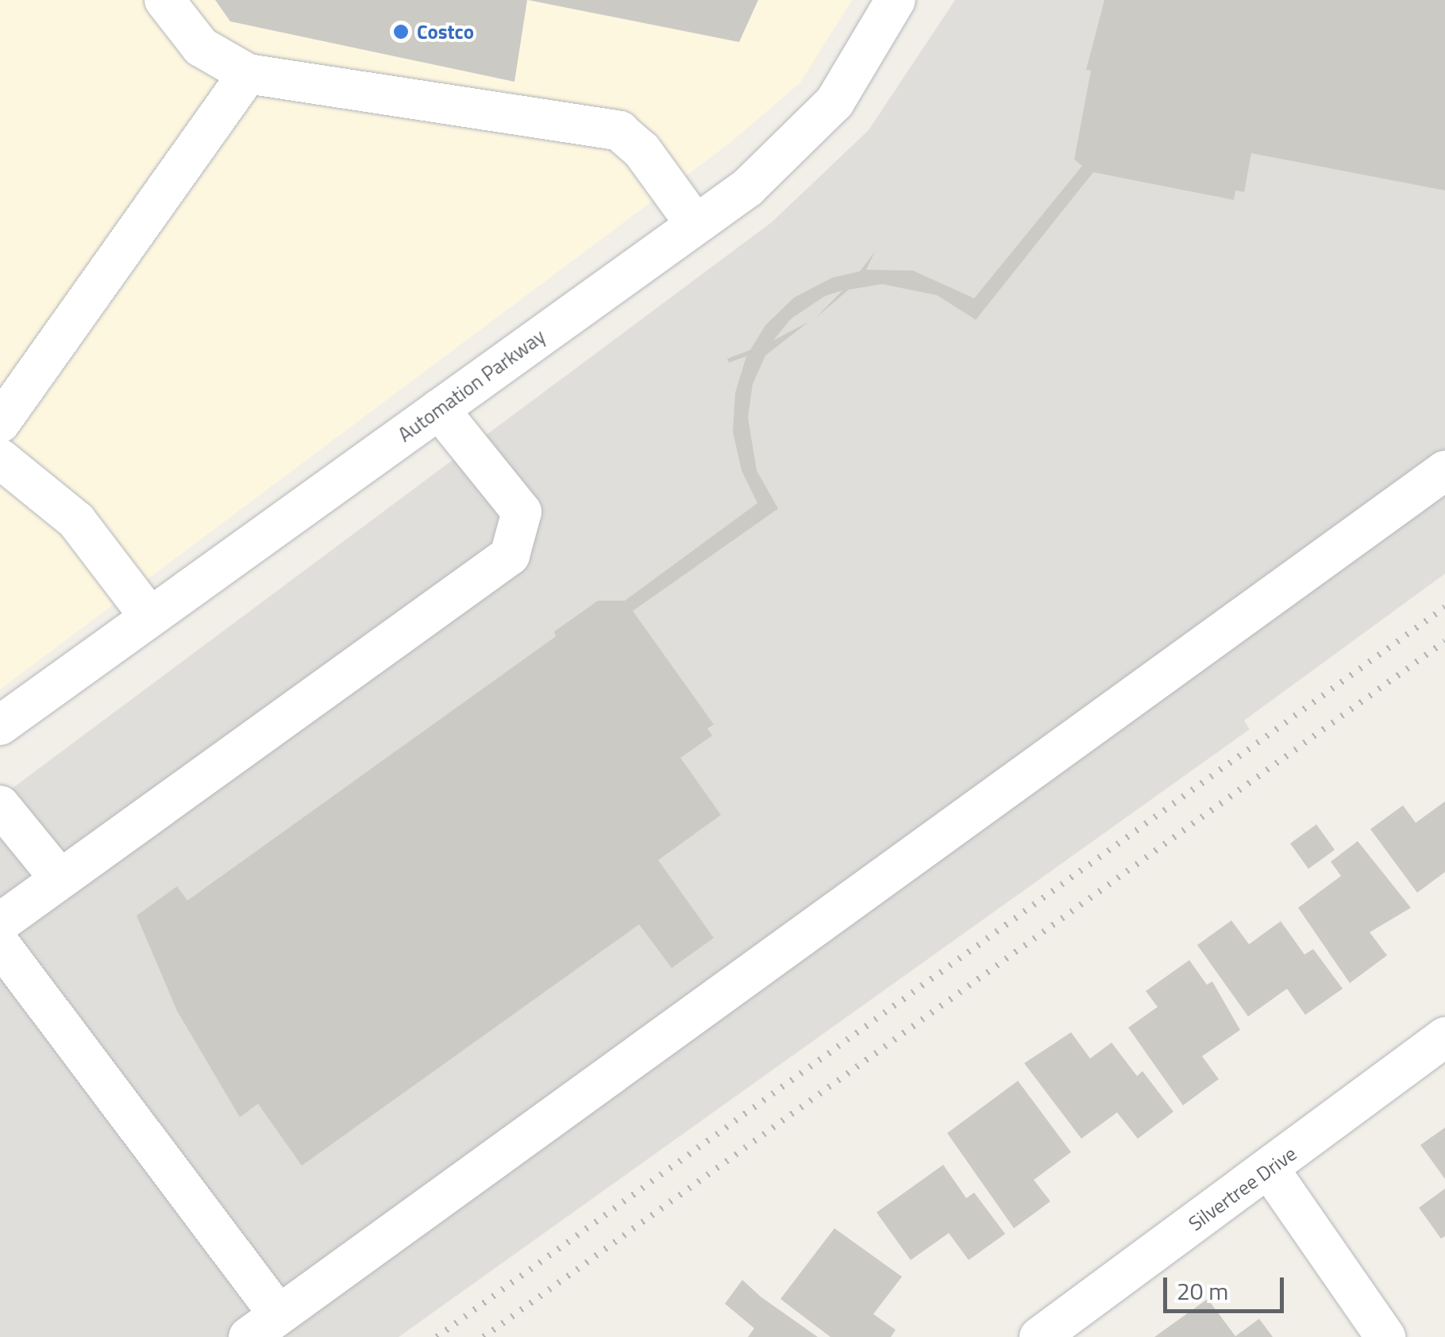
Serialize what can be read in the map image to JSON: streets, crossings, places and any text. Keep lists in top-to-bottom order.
{
  "streets": {
    "street": ["Automation Parkway", "Silvertree Drive"]
  },
  "places": ["Costco"],
  "scale_bar": "20 m"
}
